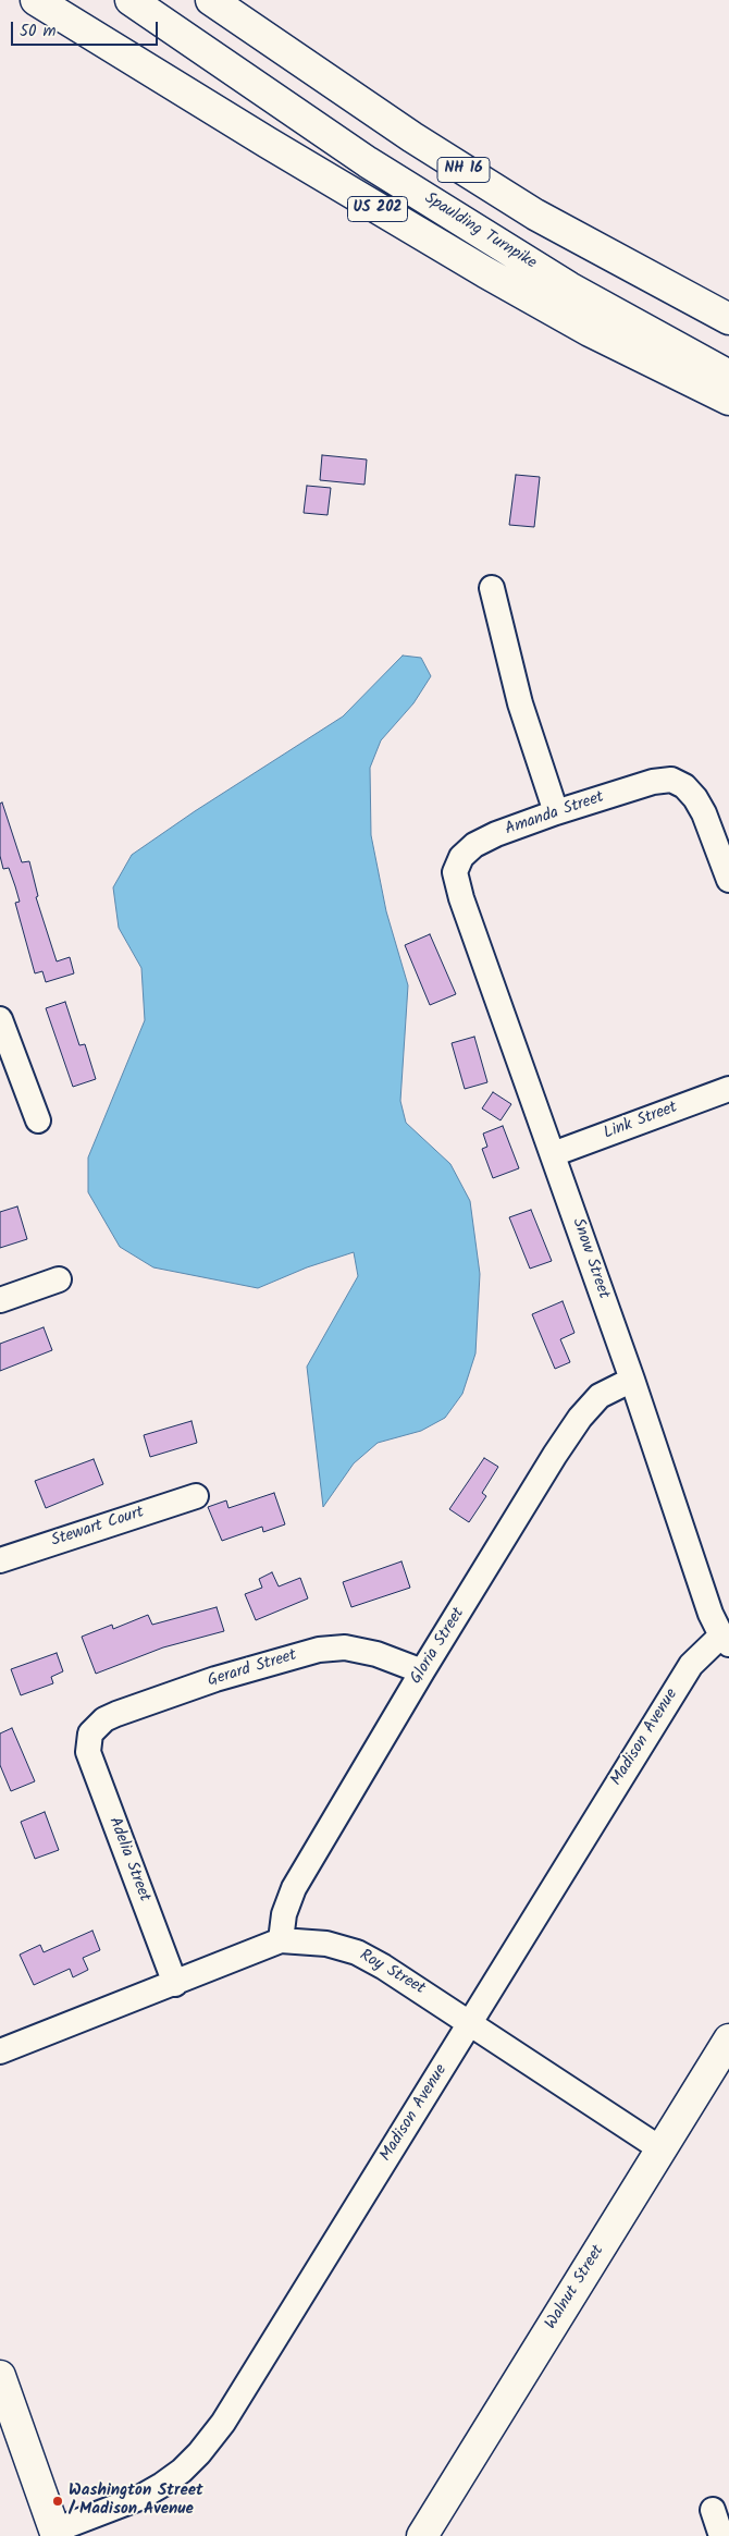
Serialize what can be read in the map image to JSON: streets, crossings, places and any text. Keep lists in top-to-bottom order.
{
  "streets": {
    "main road": [
      "NH 16",
      "US 202",
      "Spaulding Turnpike",
      "Walnut Street"
    ],
    "street": [
      "Amanda Street",
      "Link Street",
      "Snow Street",
      "Stewart Court",
      "Gloria Street",
      "Gerard Street",
      "Madison Avenue",
      "Adelia Street",
      "Roy Street"
    ]
  },
  "crossings": [
    ["Amanda Street", "Snow Street"],
    ["Link Street", "Snow Street"],
    ["Snow Street", "Gloria Street"],
    ["Snow Street", "Madison Avenue"],
    ["Gloria Street", "Gerard Street"],
    ["Gloria Street", "Roy Street"],
    ["Gerard Street", "Adelia Street"],
    ["Madison Avenue", "Roy Street"],
    ["Adelia Street", "Roy Street"],
    ["Roy Street", "Walnut Street"]
  ],
  "places": ["Washington Street / Madison Avenue"],
  "scale_bar": "50 m"
}
